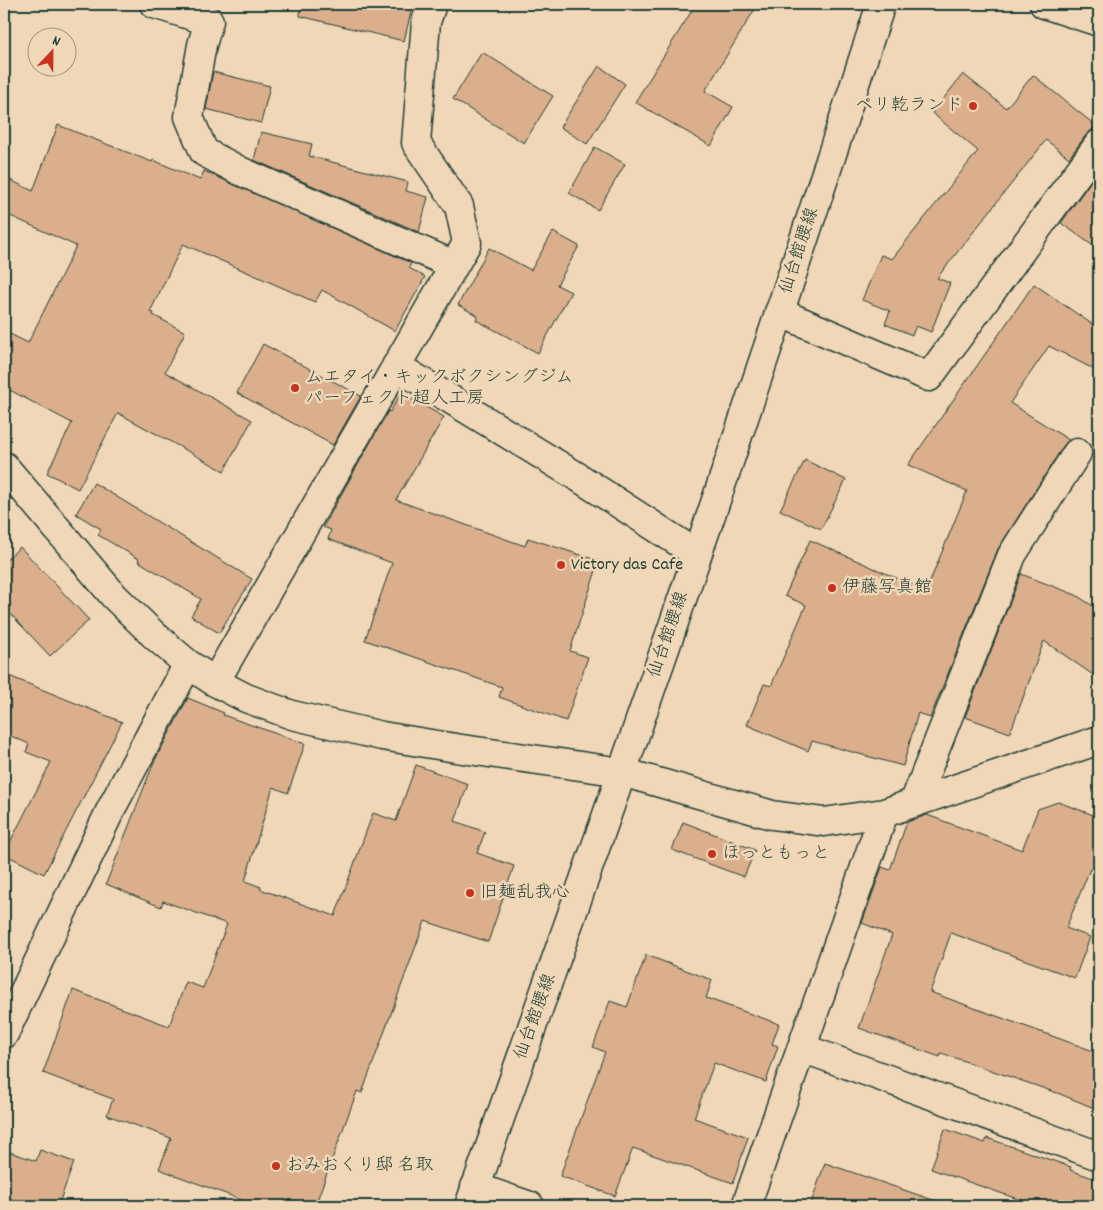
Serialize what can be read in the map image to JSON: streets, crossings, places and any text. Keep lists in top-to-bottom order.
{
  "streets": {
    "street": ["仙台館腰線"]
  },
  "places": [
    "ペリ乾ランド",
    "ムエタイ・キックボクシングジム パーフェクト超人工房",
    "Victory das Cafe",
    "伊藤写真館",
    "ほっともっと",
    "旧麺乱我心",
    "おみおくり邸 名取"
  ],
  "north": "top"
}
